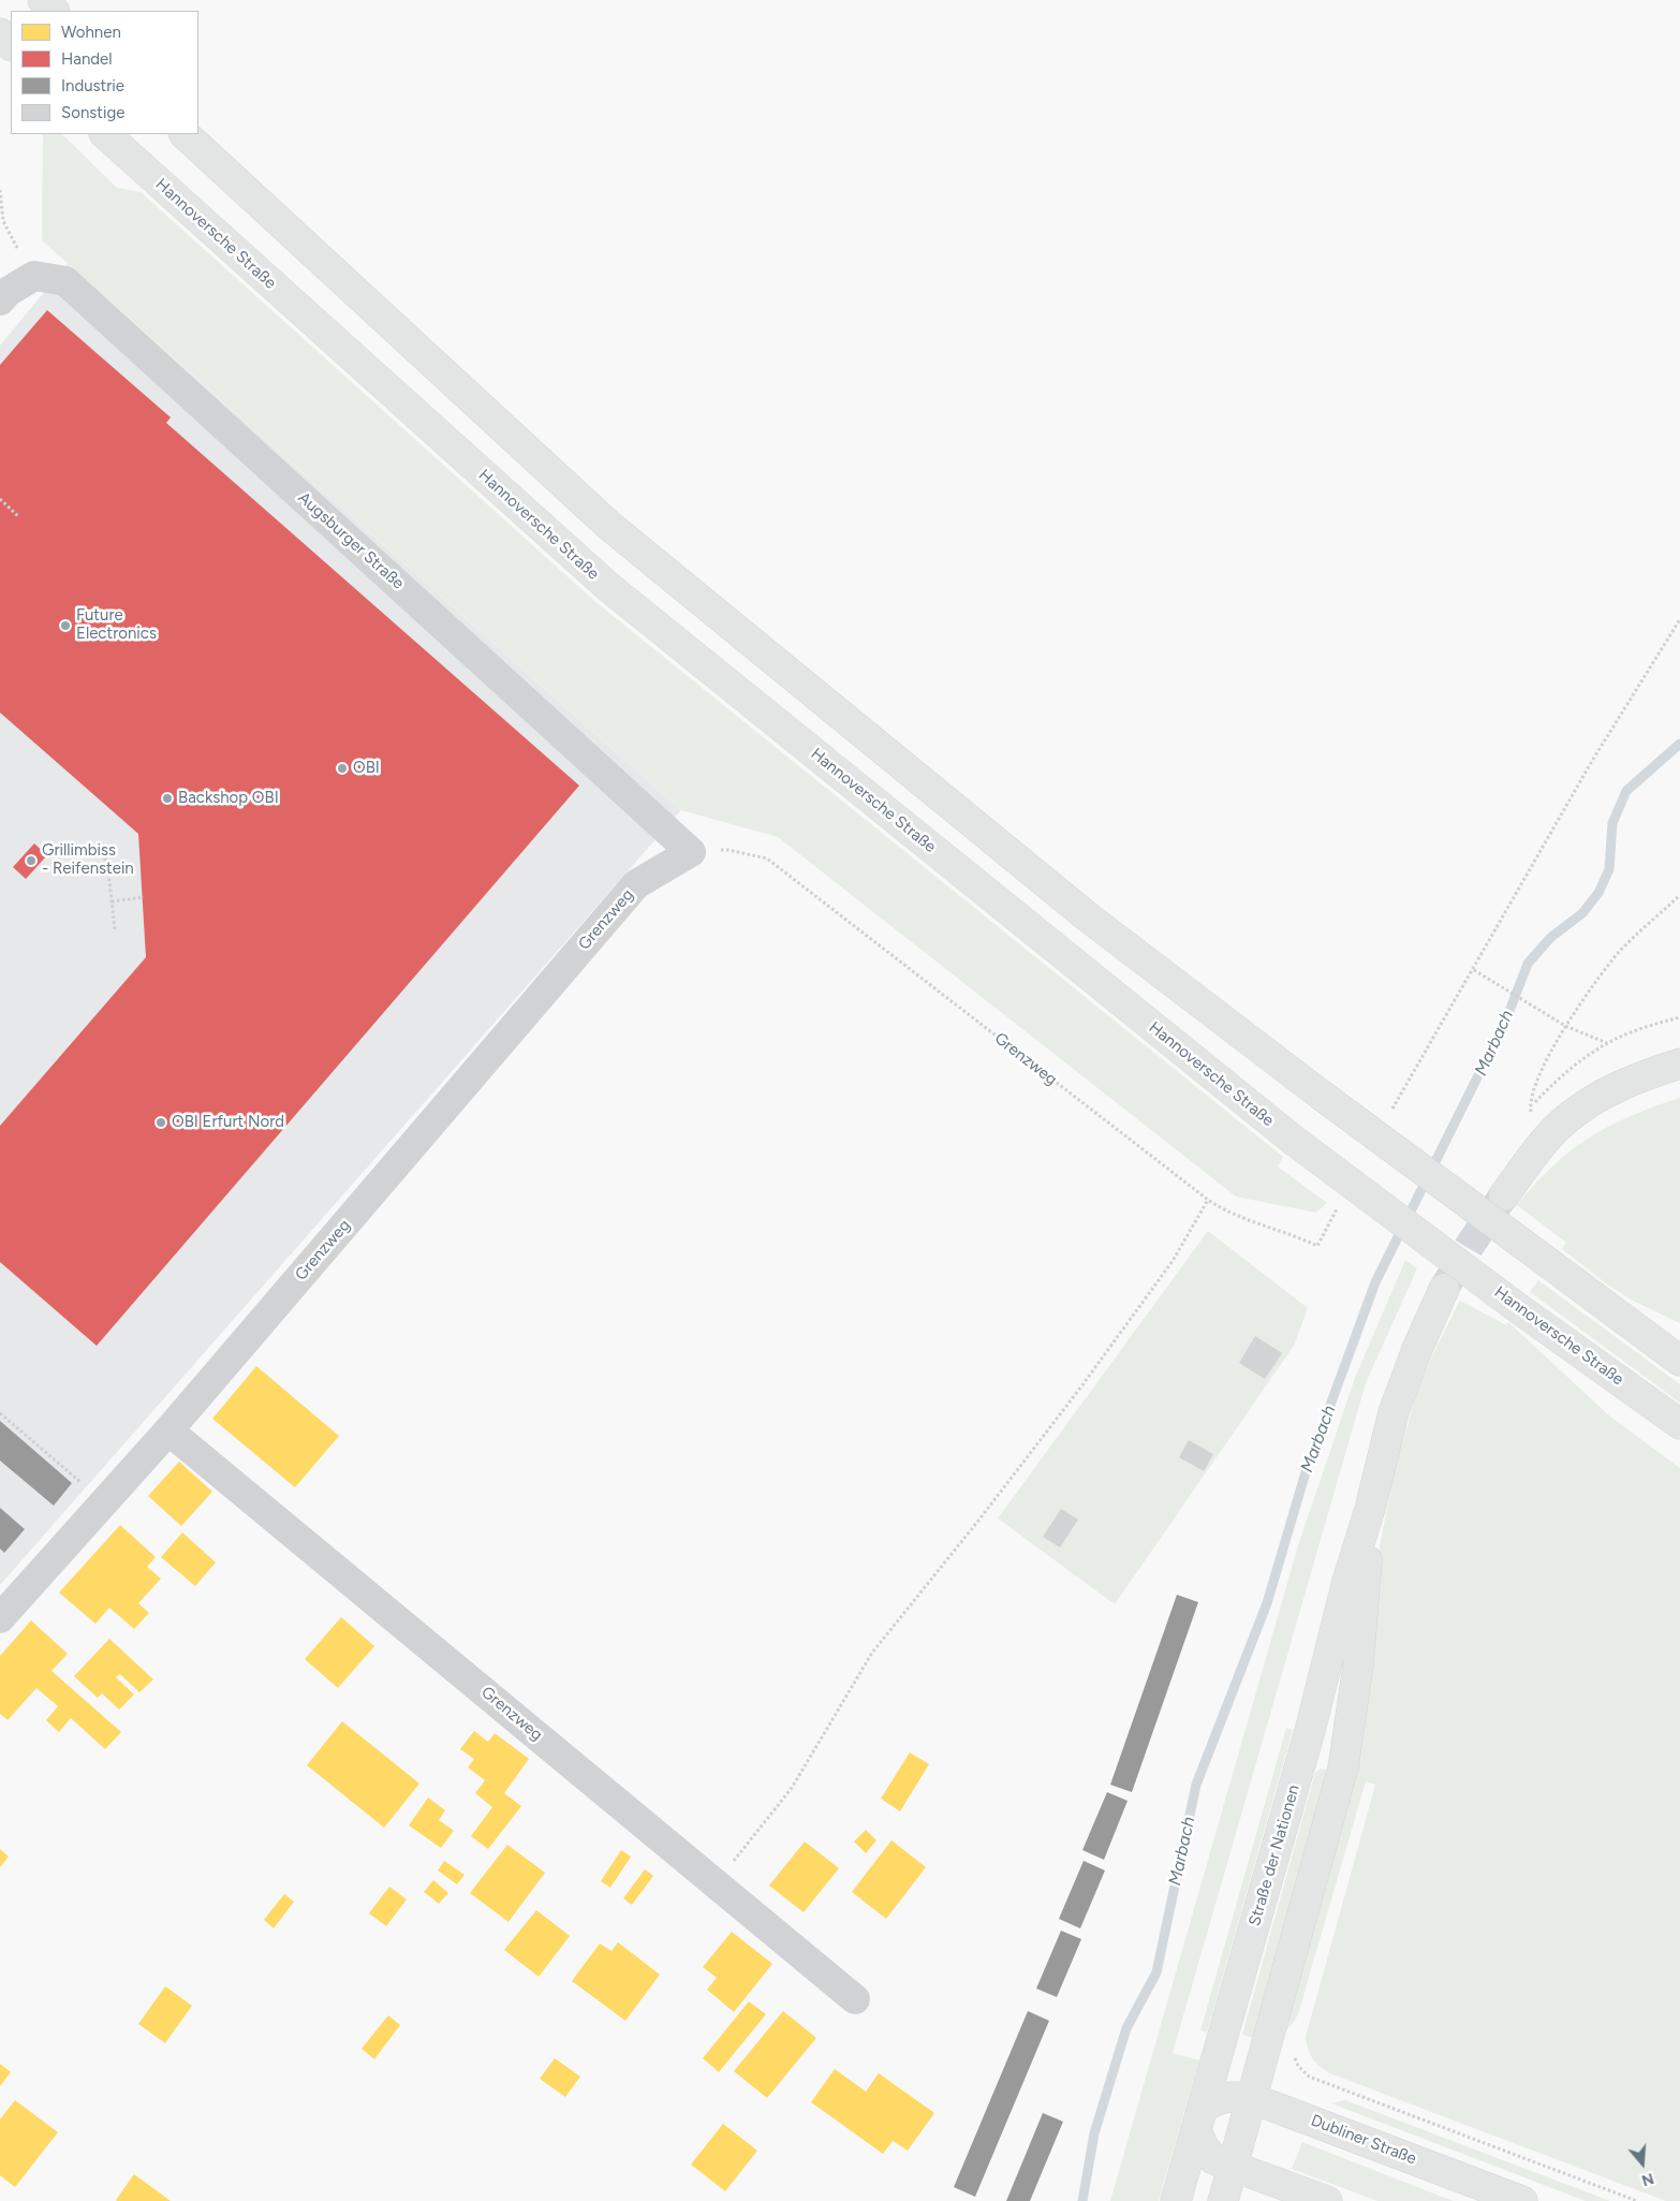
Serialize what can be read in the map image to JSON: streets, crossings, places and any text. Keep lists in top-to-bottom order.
{
  "streets": {
    "main road": ["Hannoversche Straße", "Straße der Nationen", "Dubliner Straße"],
    "street": ["Augsburger Straße", "Grenzweg"]
  },
  "crossings": [
    ["Augsburger Straße", "Grenzweg"],
    ["Straße der Nationen", "Dubliner Straße"]
  ],
  "water": ["Marbach"],
  "places": [
    "Future Electronics",
    "OBI",
    "Backshop OBI",
    "Grillimbiss - Reifenstein",
    "OBI Erfurt Nord"
  ],
  "legend": [
    "Wohnen",
    "Handel",
    "Industrie",
    "Sonstige"
  ],
  "north": "bottom"
}
